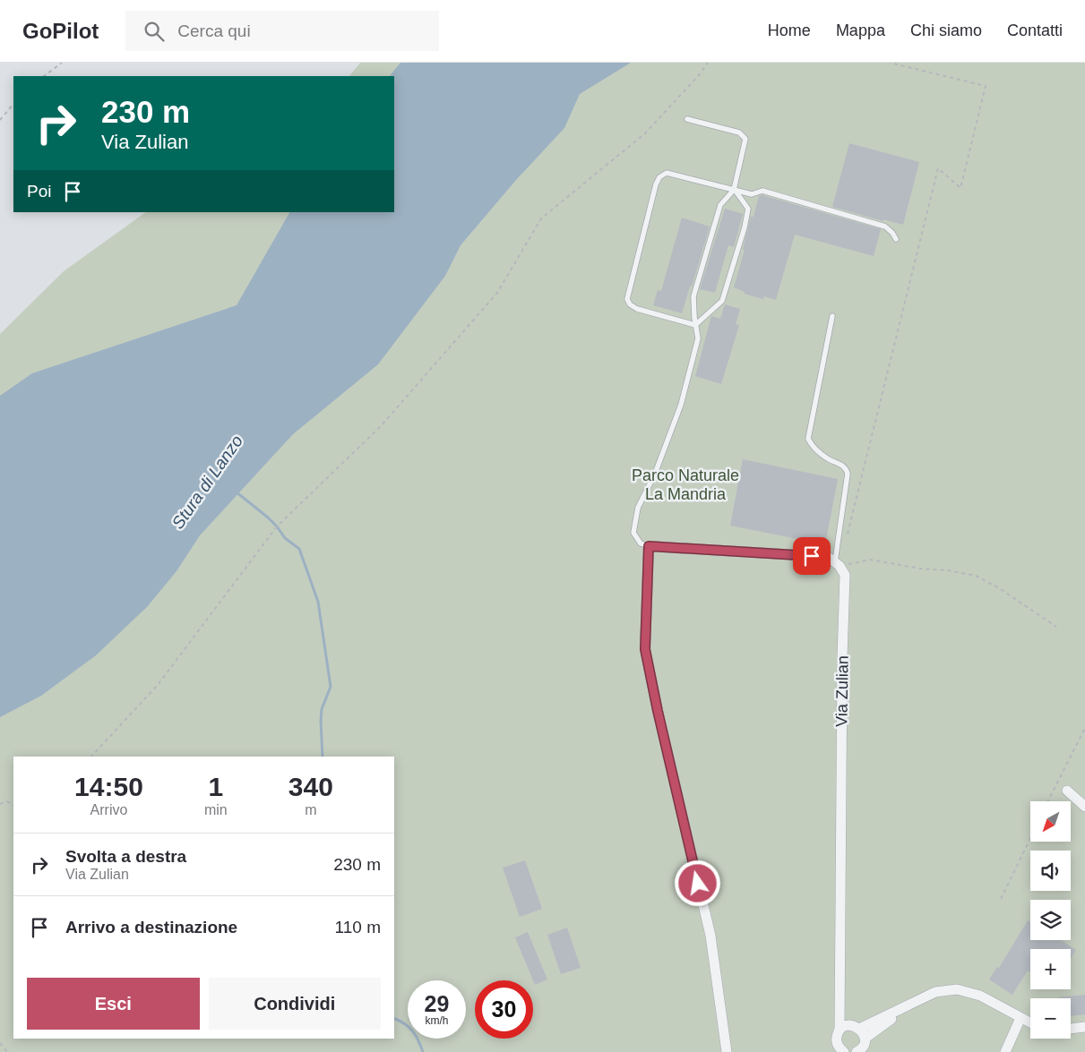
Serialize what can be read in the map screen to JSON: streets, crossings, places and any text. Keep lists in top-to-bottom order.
{
  "streets": {
    "street": ["Via Zulian"]
  },
  "water": ["Stura di Lanzo"],
  "parks": ["Parco Naturale La Mandria"],
  "north": "bottom left",
  "page": {
    "header": "GoPilot",
    "search": "Cerca qui",
    "nav": [
      "Home",
      "Mappa",
      "Chi siamo",
      "Contatti"
    ],
    "turn": ["230 m", "Via Zulian"],
    "then": "Poi",
    "eta": [
      "14:50",
      "Arrivo",
      "1",
      "min",
      "340",
      "m"
    ],
    "map_buttons": ["+", "−"],
    "list": [
      {
        "name": "Svolta a destra",
        "note": "Via Zulian",
        "value": "230 m"
      },
      {
        "name": "Arrivo a destinazione",
        "value": "110 m"
      }
    ],
    "buttons": ["Esci", "Condividi"],
    "speed": "29 km/h",
    "limit": "30"
  }
}
